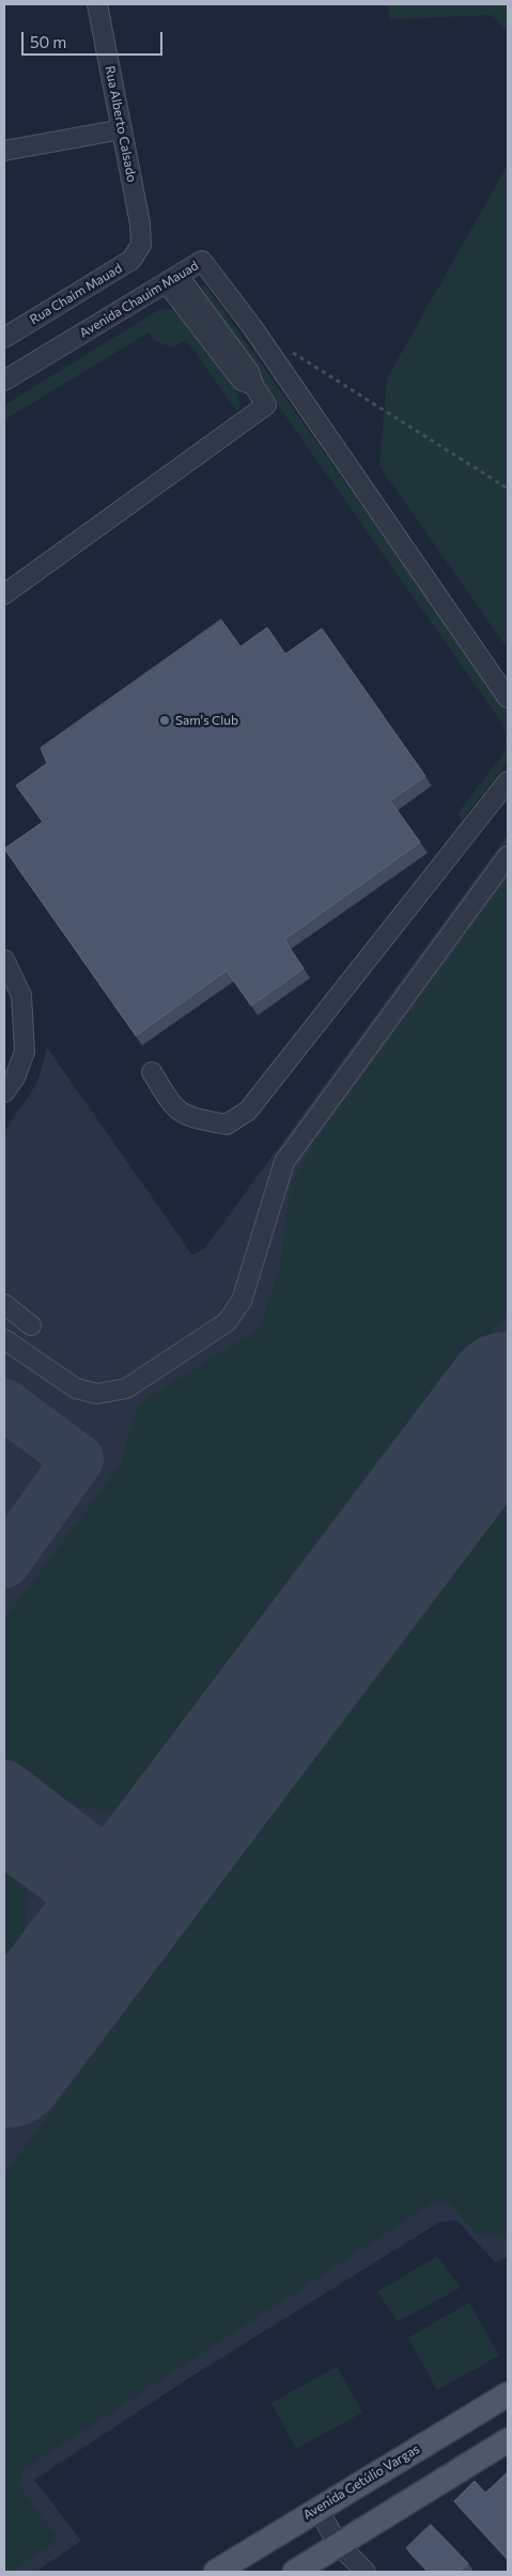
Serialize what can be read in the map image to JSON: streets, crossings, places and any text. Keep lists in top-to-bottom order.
{
  "streets": {
    "main road": ["Avenida Getúlio Vargas"],
    "street": ["Rua Alberto Calsado", "Rua Chaim Mauad", "Avenida Chauim Mauad"]
  },
  "crossings": [
    ["Rua Alberto Calsado", "Rua Chaim Mauad"]
  ],
  "places": ["Sam's Club"],
  "scale_bar": "50 m"
}
